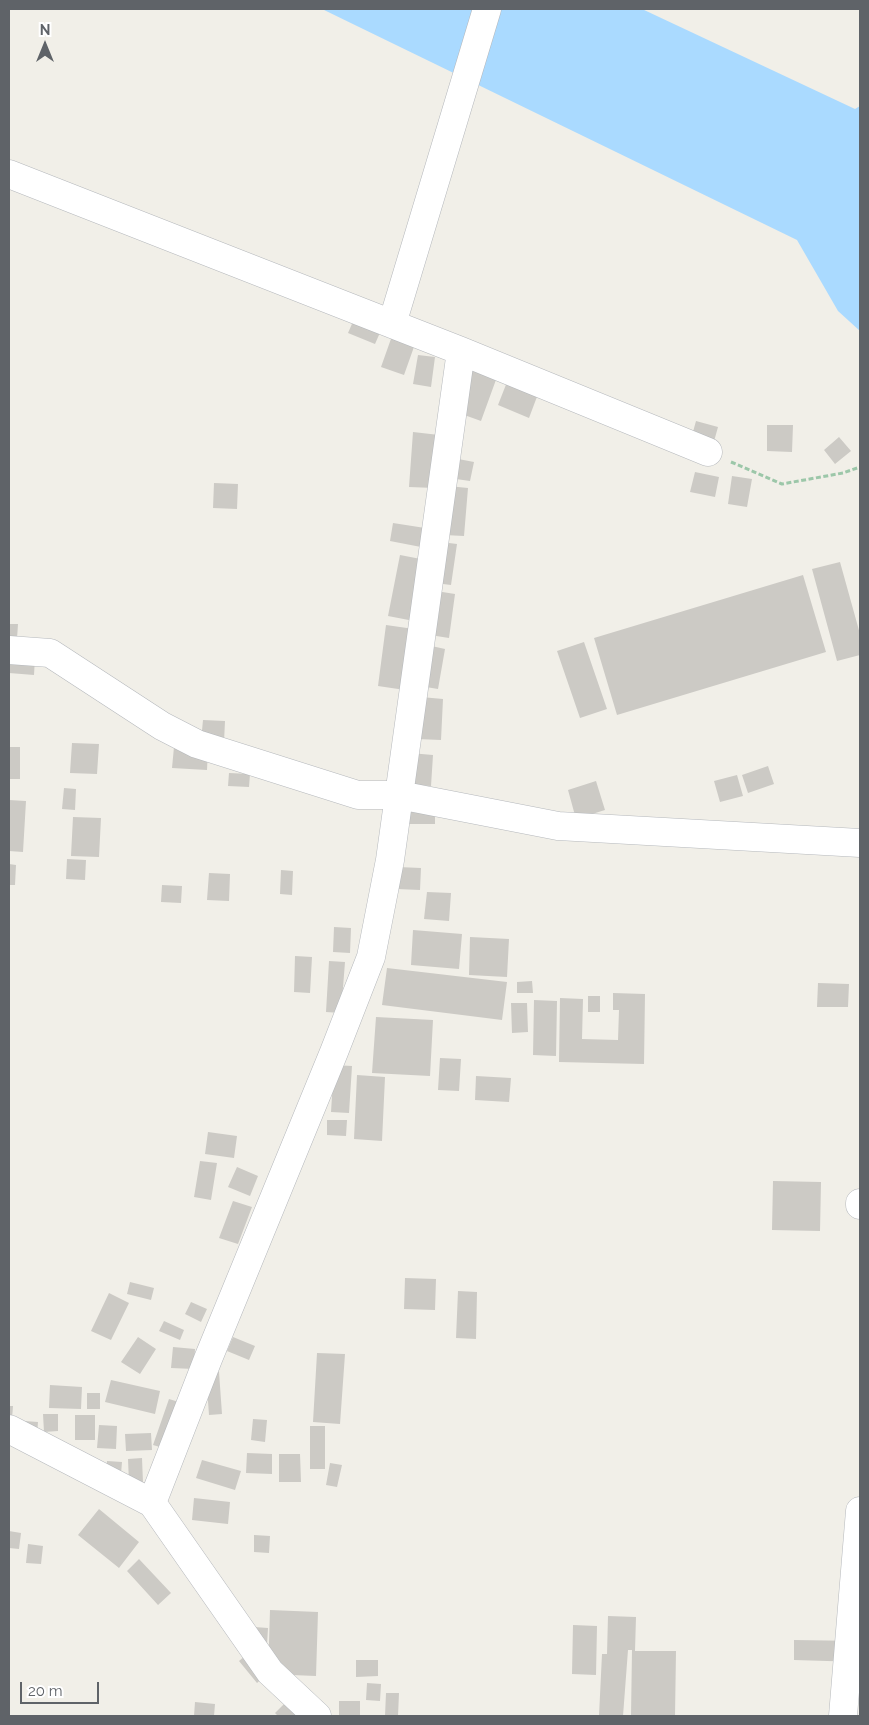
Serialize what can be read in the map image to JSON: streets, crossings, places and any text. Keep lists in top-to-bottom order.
{
  "scale_bar": "20 m",
  "north": "top"
}
